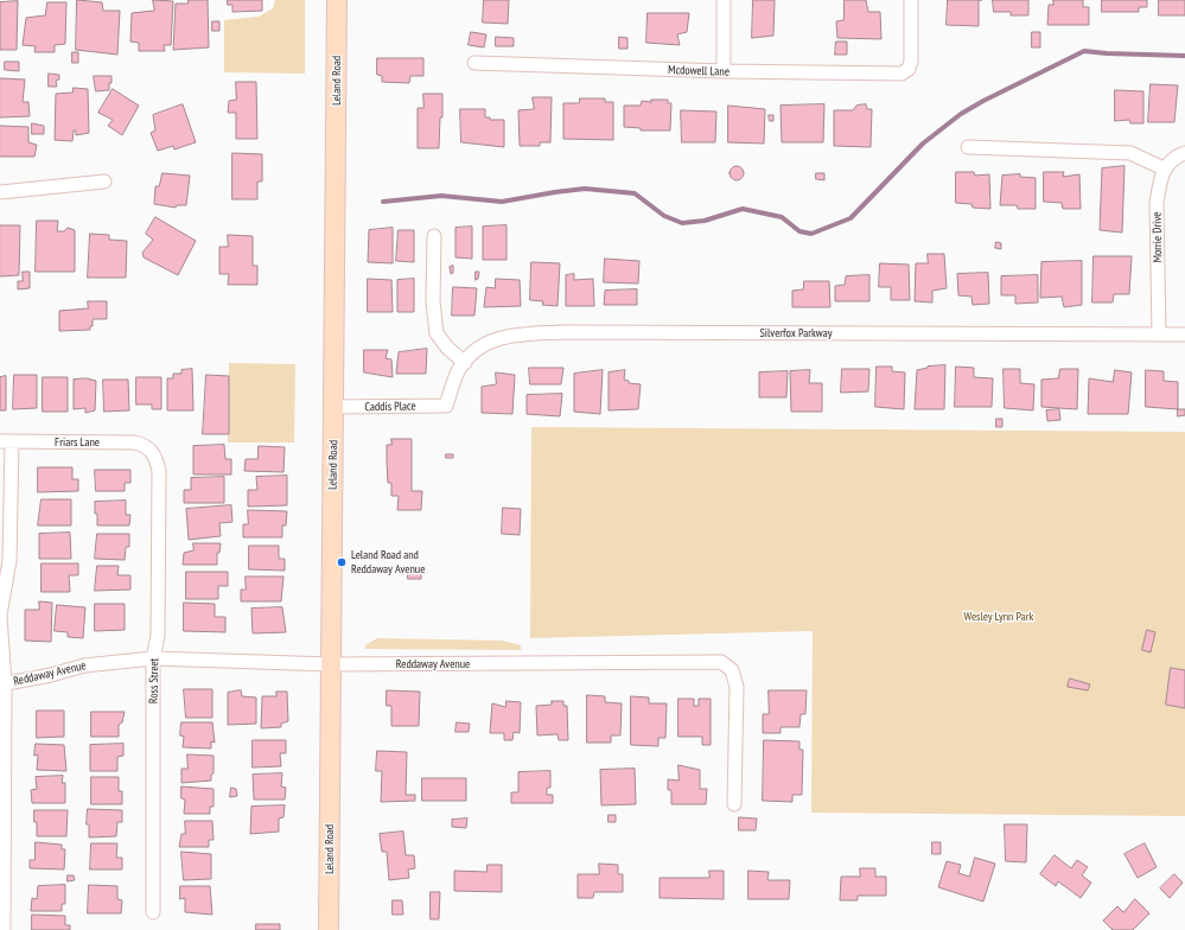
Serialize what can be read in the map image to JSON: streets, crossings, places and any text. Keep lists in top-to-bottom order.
{
  "streets": {
    "street": [
      "Mcdowell Lane",
      "Leland Road",
      "Morrie Drive",
      "Silverfox Parkway",
      "Caddis Place",
      "Friars Lane",
      "Reddaway Avenue",
      "Ross Street"
    ]
  },
  "crossings": [
    ["Leland Road", "Caddis Place"],
    ["Leland Road", "Reddaway Avenue"],
    ["Morrie Drive", "Silverfox Parkway"],
    ["Silverfox Parkway", "Caddis Place"],
    ["Friars Lane", "Ross Street"],
    ["Reddaway Avenue", "Ross Street"]
  ],
  "parks": ["Wesley Lynn Park"],
  "places": ["Leland Road and Reddaway Avenue"]
}
